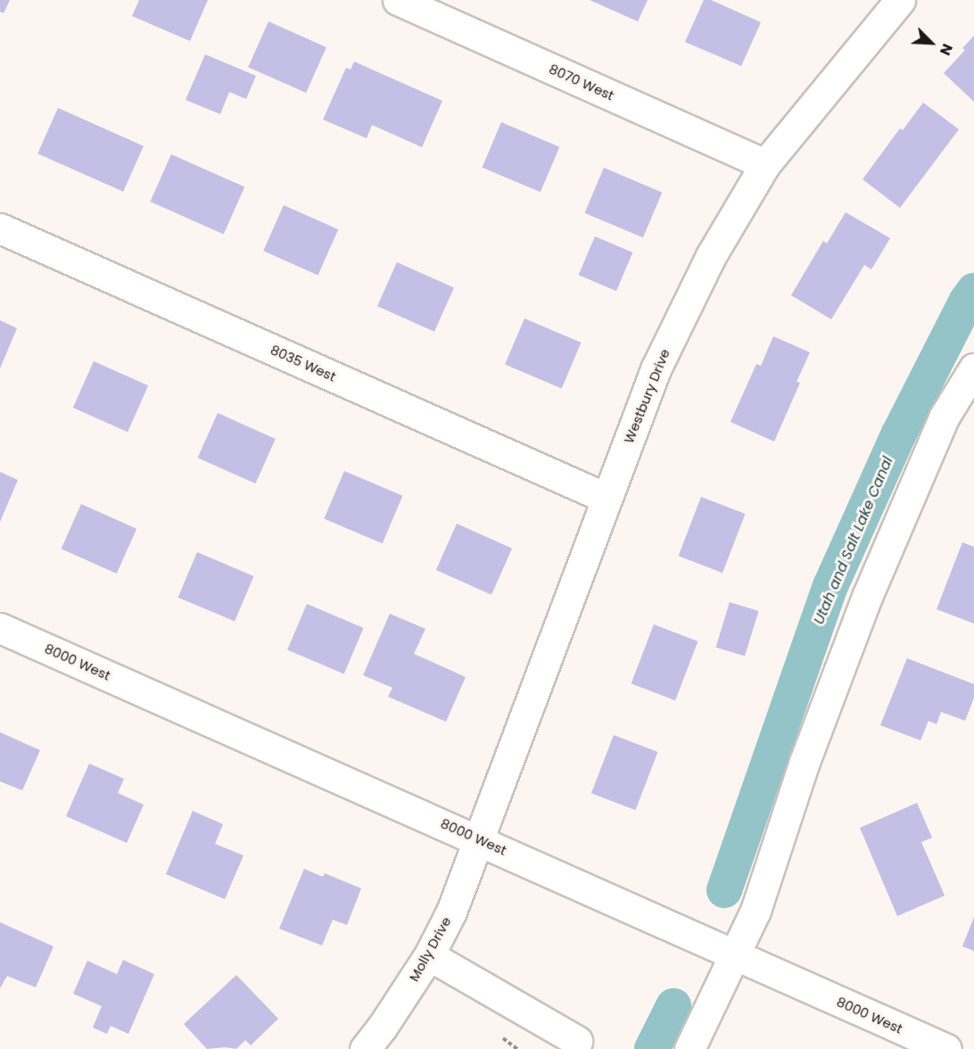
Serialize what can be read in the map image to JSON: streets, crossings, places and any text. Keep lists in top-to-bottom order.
{
  "streets": {
    "street": [
      "8070 West",
      "8035 West",
      "Westbury Drive",
      "8000 West",
      "Molly Drive"
    ]
  },
  "crossings": [
    ["8070 West", "Westbury Drive"],
    ["8035 West", "Westbury Drive"],
    ["Westbury Drive", "8000 West"],
    ["Westbury Drive", "Molly Drive"],
    ["8000 West", "Molly Drive"]
  ],
  "water": ["Utah and Salt Lake Canal"],
  "north": "bottom right"
}
